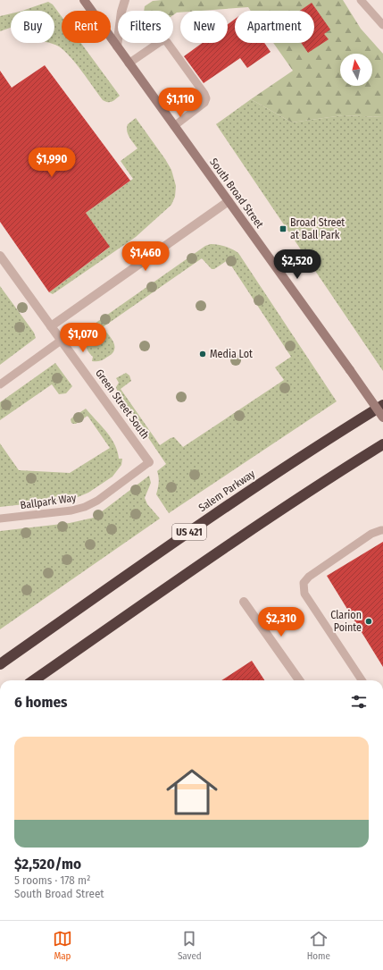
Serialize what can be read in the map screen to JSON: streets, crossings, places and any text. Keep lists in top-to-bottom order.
{
  "streets": {
    "highway": ["Salem Parkway", "US 421"],
    "street": ["South Broad Street", "Green Street South"],
    "lane": ["Ballpark Way"]
  },
  "crossings": [
    ["Green Street South", "Ballpark Way"]
  ],
  "places": {
    "transit": ["Broad Street at Ball Park"],
    "other": ["Media Lot", "Clarion Pointe"]
  },
  "north": "top",
  "page": {
    "chip": [
      "Buy",
      "Rent",
      "Filters",
      "New",
      "Apartment"
    ],
    "price": [
      "$1,110",
      "$1,990",
      "$1,460",
      "$2,520",
      "$1,070",
      "$2,310"
    ],
    "heading": "6 homes",
    "list": [
      {
        "name": "$2,520/mo",
        "note": "5 rooms · 178 m² · South Broad Street"
      }
    ],
    "tabs": ["Map", "Saved", "Home"]
  }
}
